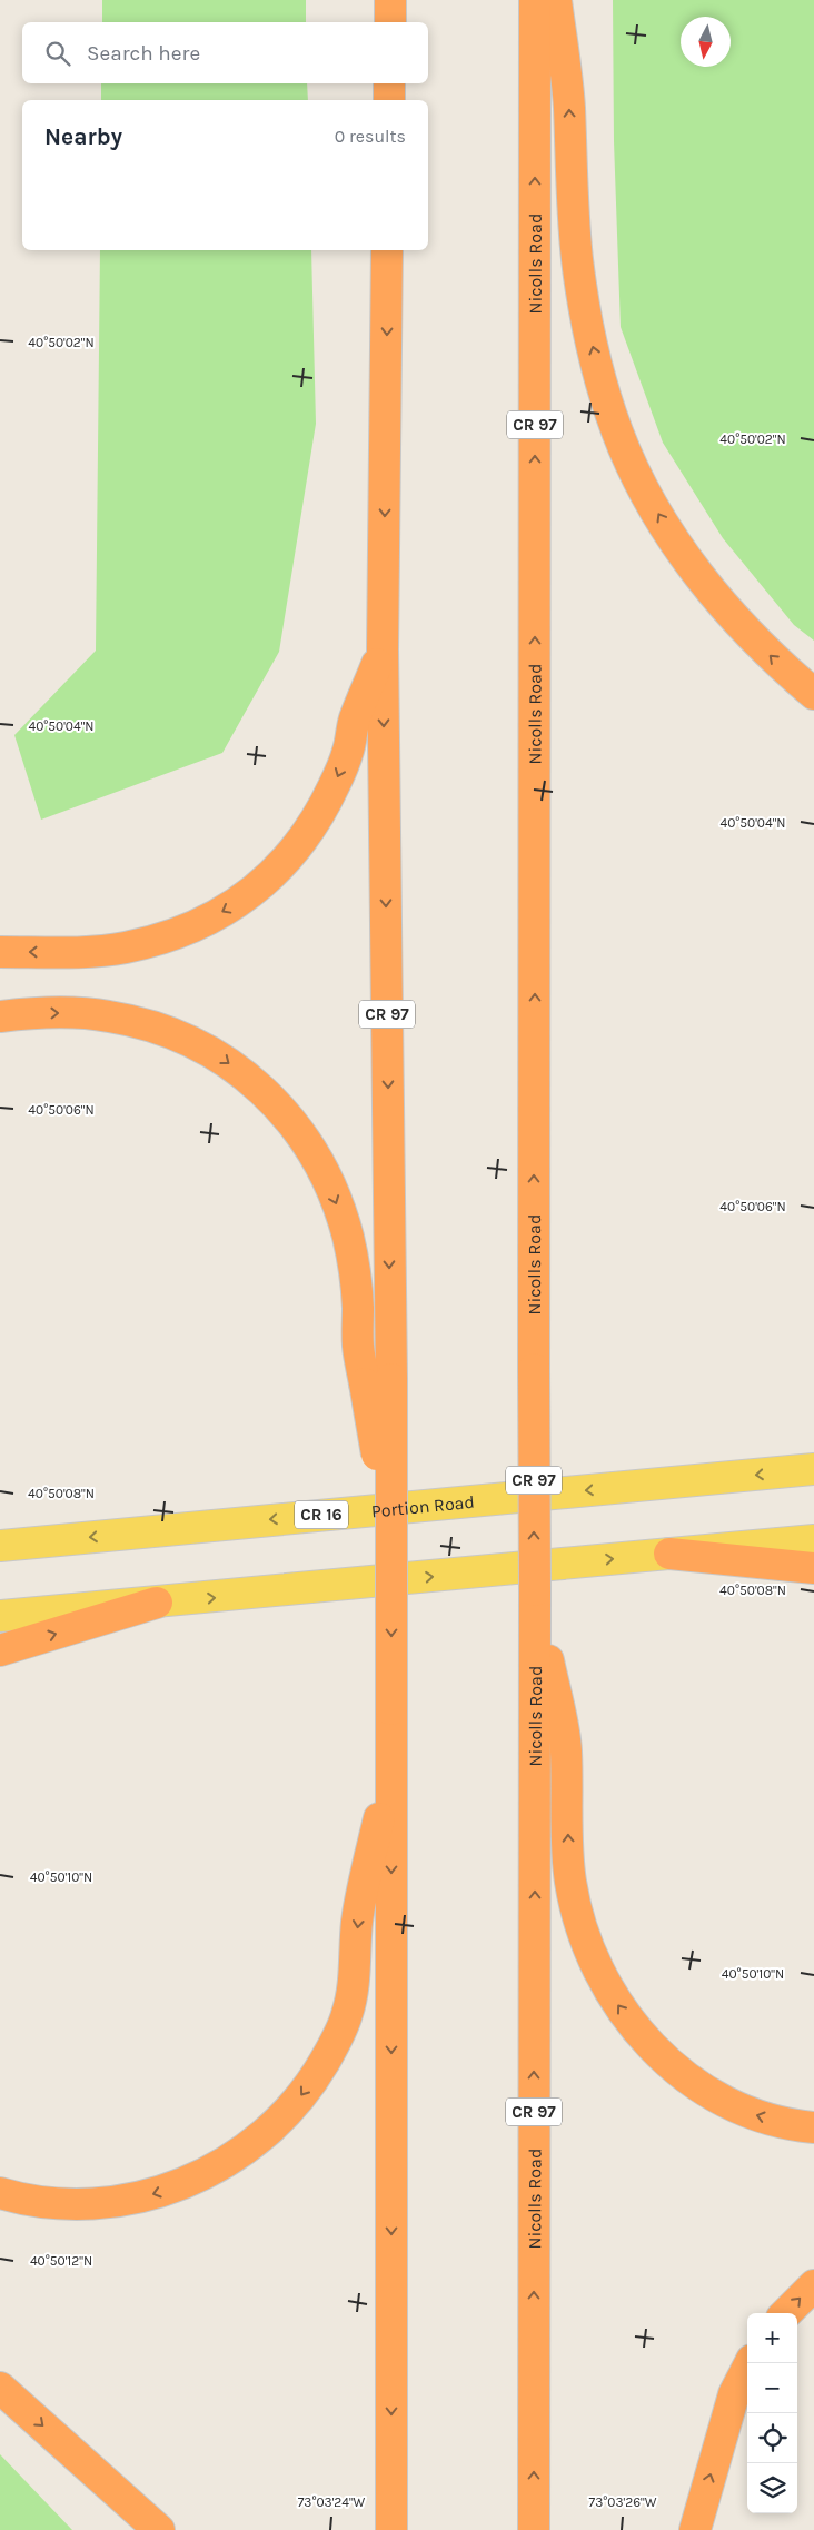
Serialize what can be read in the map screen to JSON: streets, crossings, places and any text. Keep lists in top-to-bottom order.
{
  "streets": {
    "highway": ["Nicolls Road", "CR 97"],
    "main road": ["Portion Road", "CR 16"]
  },
  "north": "bottom",
  "page": {
    "search": "Search here",
    "heading": ["Nearby", "0 results"],
    "map_buttons": ["+", "−"]
  },
  "coordinates": [
    "40°50'02\"N",
    "40°50'04\"N",
    "40°50'06\"N",
    "40°50'08\"N",
    "40°50'10\"N",
    "40°50'12\"N",
    "73°03'24\"W",
    "73°03'26\"W"
  ]
}
